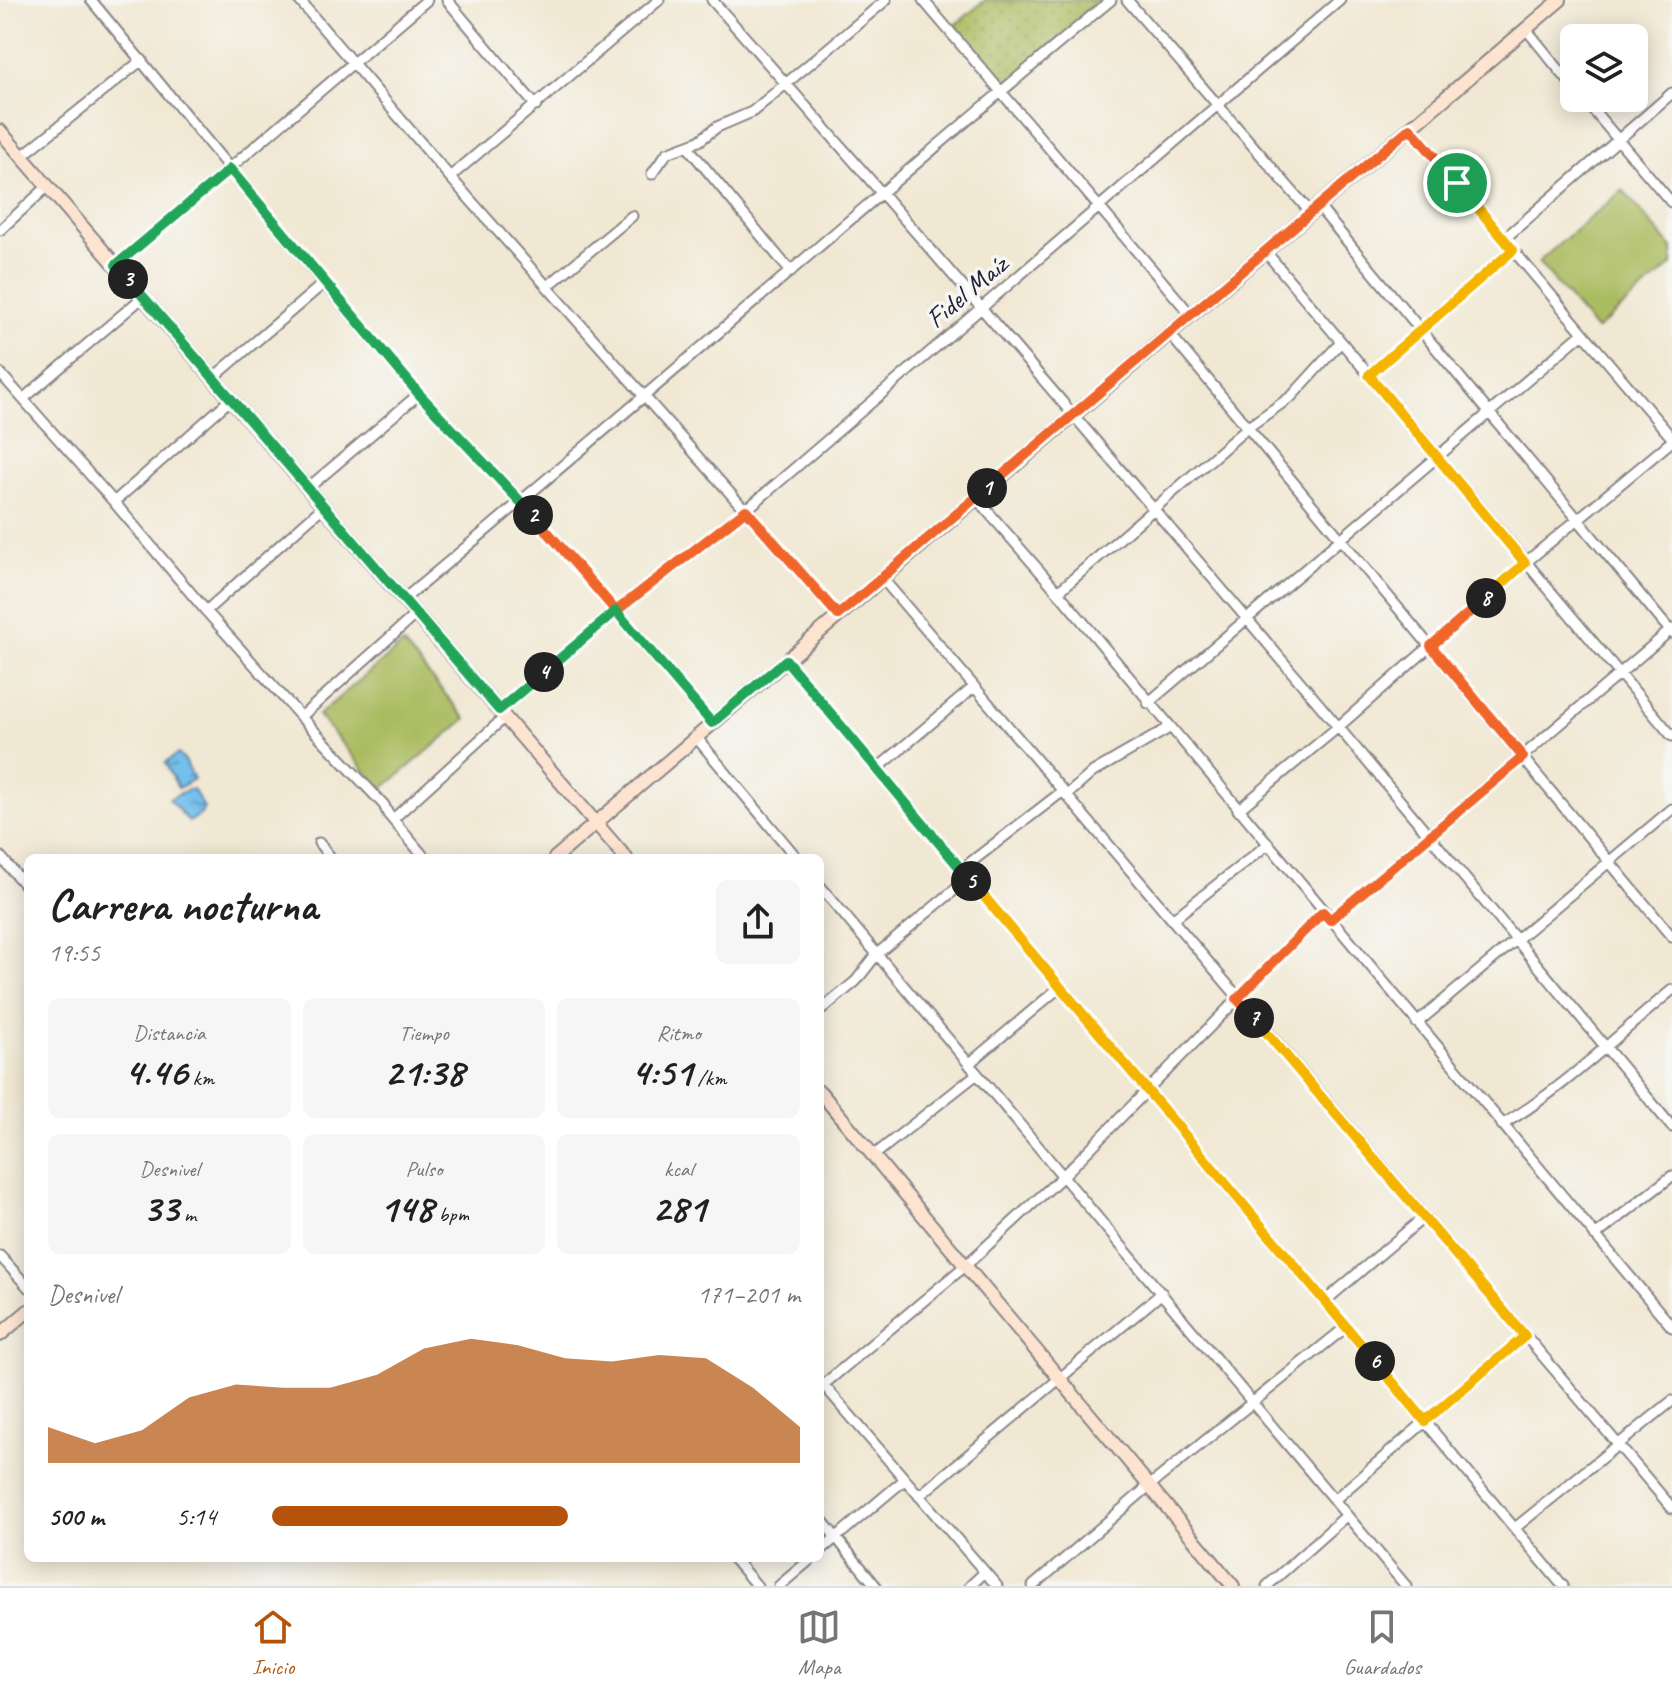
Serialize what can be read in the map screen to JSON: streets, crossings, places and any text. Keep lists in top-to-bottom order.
{
  "streets": {
    "street": ["Fidel Maíz"]
  },
  "page": {
    "pins": [
      "3",
      "1",
      "2",
      "8",
      "4",
      "5",
      "7",
      "6"
    ],
    "heading": ["Carrera nocturna", "19:55"],
    "stats": [
      ["Distancia", "4.46 km"],
      ["Tiempo", "21:38"],
      ["Ritmo", "4:51 /km"],
      ["Desnivel", "33 m"],
      ["Pulso", "148 bpm"],
      ["kcal", "281"]
    ],
    "chart": ["Desnivel", "171–201 m"],
    "list": [
      {
        "name": "500 m",
        "note": "5:14"
      }
    ],
    "tabs": ["Inicio", "Mapa", "Guardados"]
  }
}
